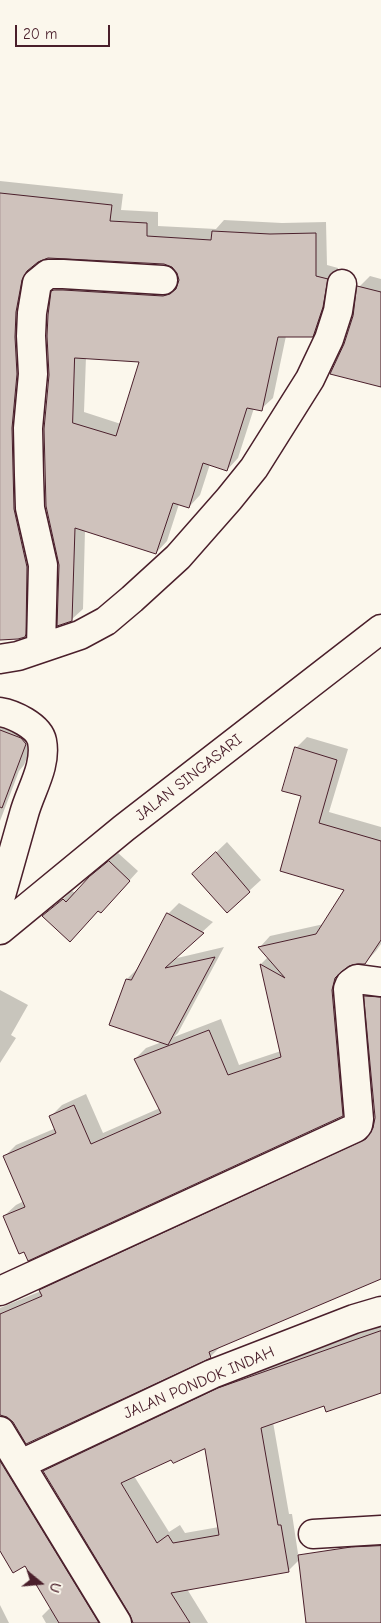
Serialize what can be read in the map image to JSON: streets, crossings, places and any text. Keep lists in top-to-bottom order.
{
  "streets": {
    "street": ["JALAN SINGASARI", "JALAN PONDOK INDAH"]
  },
  "scale_bar": "20 m",
  "north": "right"
}
